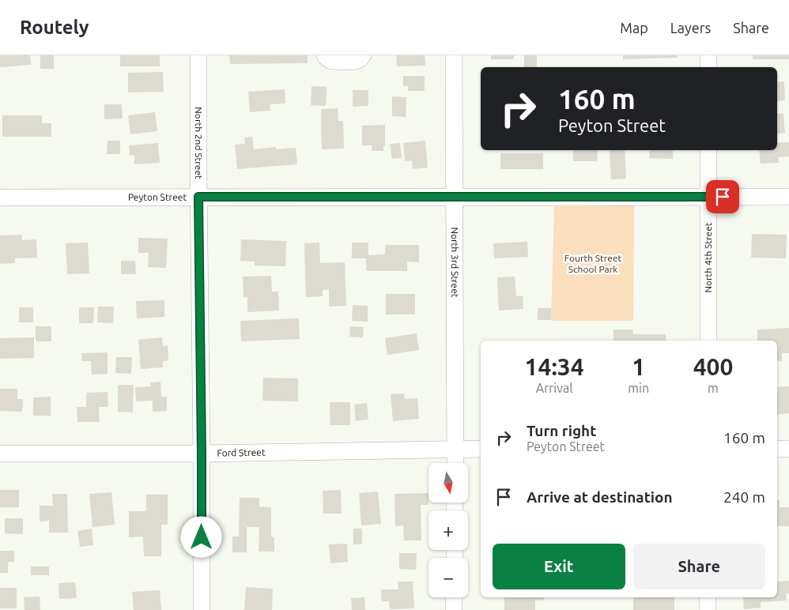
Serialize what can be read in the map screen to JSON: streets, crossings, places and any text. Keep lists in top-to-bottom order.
{
  "streets": {
    "street": [
      "North 2nd Street",
      "Peyton Street",
      "North 4th Street",
      "North 3rd Street",
      "Ford Street"
    ]
  },
  "crossings": [
    ["North 2nd Street", "Peyton Street"],
    ["North 2nd Street", "Ford Street"],
    ["Peyton Street", "North 4th Street"],
    ["Peyton Street", "North 3rd Street"],
    ["North 3rd Street", "Ford Street"]
  ],
  "parks": ["Fourth Street School Park"],
  "north": "bottom",
  "page": {
    "header": "Routely",
    "nav": ["Map", "Layers", "Share"],
    "turn": ["160 m", "Peyton Street"],
    "eta": [
      "14:34",
      "Arrival",
      "1",
      "min",
      "400",
      "m"
    ],
    "list": [
      {
        "name": "Turn right",
        "note": "Peyton Street",
        "value": "160 m"
      },
      {
        "name": "Arrive at destination",
        "value": "240 m"
      }
    ],
    "map_buttons": ["+", "−"],
    "buttons": ["Exit", "Share"]
  }
}
